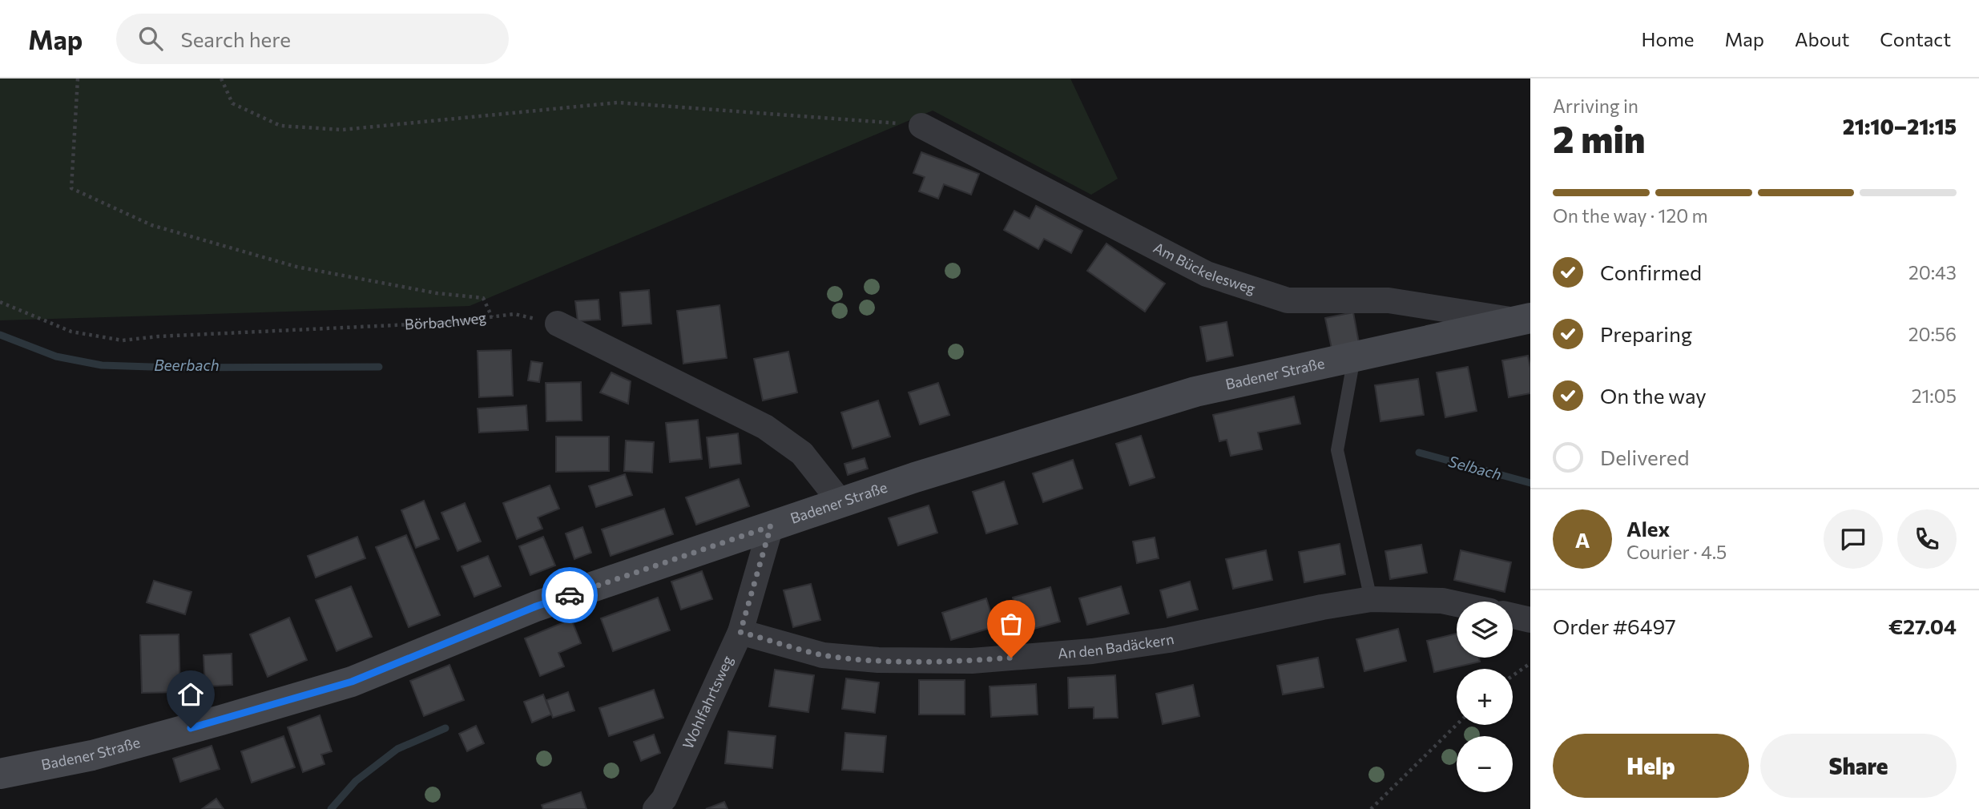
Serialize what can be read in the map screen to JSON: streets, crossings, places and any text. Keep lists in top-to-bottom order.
{
  "streets": {
    "main road": ["Badener Straße"],
    "street": ["Am Bückelesweg", "An den Badäckern", "Wohlfahrtsweg"],
    "path": ["Börbachweg"]
  },
  "crossings": [
    ["Am Bückelesweg", "Badener Straße"],
    ["Badener Straße", "Wohlfahrtsweg"],
    ["An den Badäckern", "Wohlfahrtsweg"]
  ],
  "water": ["Beerbach", "Selbach"],
  "page": {
    "header": "Map",
    "search": "Search here",
    "nav": [
      "Home",
      "Map",
      "About",
      "Contact"
    ],
    "heading": ["2 min", "Arriving in", "21:10–21:15"],
    "panel": [
      "Alex",
      "Courier · 4.5",
      "Order #6497",
      "€27.04"
    ],
    "bar": "On the way · 120 m",
    "list": [
      ["Confirmed", "20:43"],
      ["Preparing", "20:56"],
      ["On the way", "21:05"],
      "Delivered"
    ],
    "round": "A",
    "map_buttons": ["+", "−"],
    "buttons": ["Help", "Share"]
  }
}
